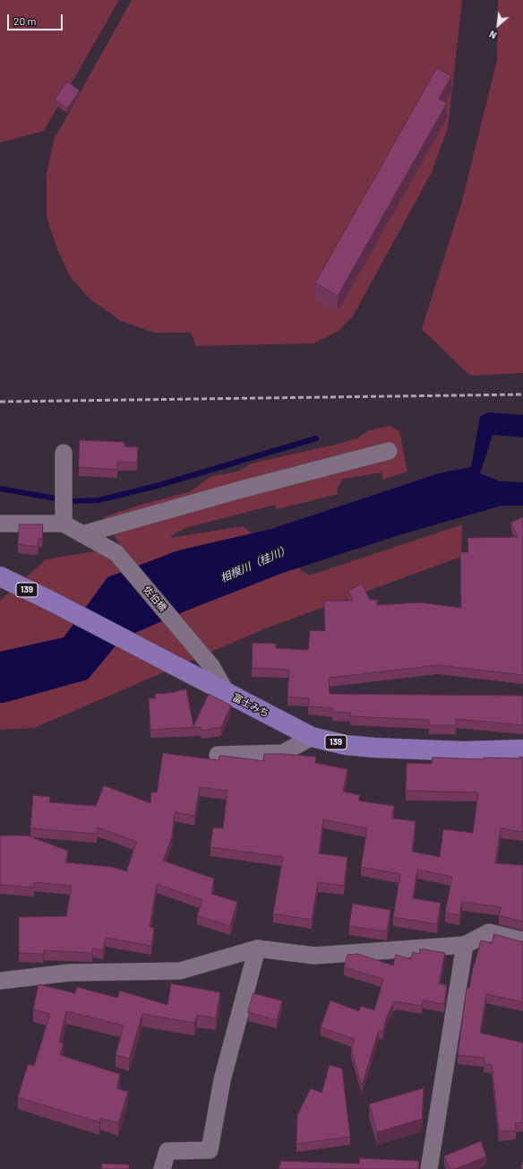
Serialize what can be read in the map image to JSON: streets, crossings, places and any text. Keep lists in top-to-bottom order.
{
  "streets": {
    "highway": ["139", "富士みち"],
    "street": ["佐伯橋"]
  },
  "crossings": [
    ["佐伯橋", "富士みち"]
  ],
  "water": ["相模川（桂川）"],
  "scale_bar": "20 m",
  "north": "bottom left"
}
